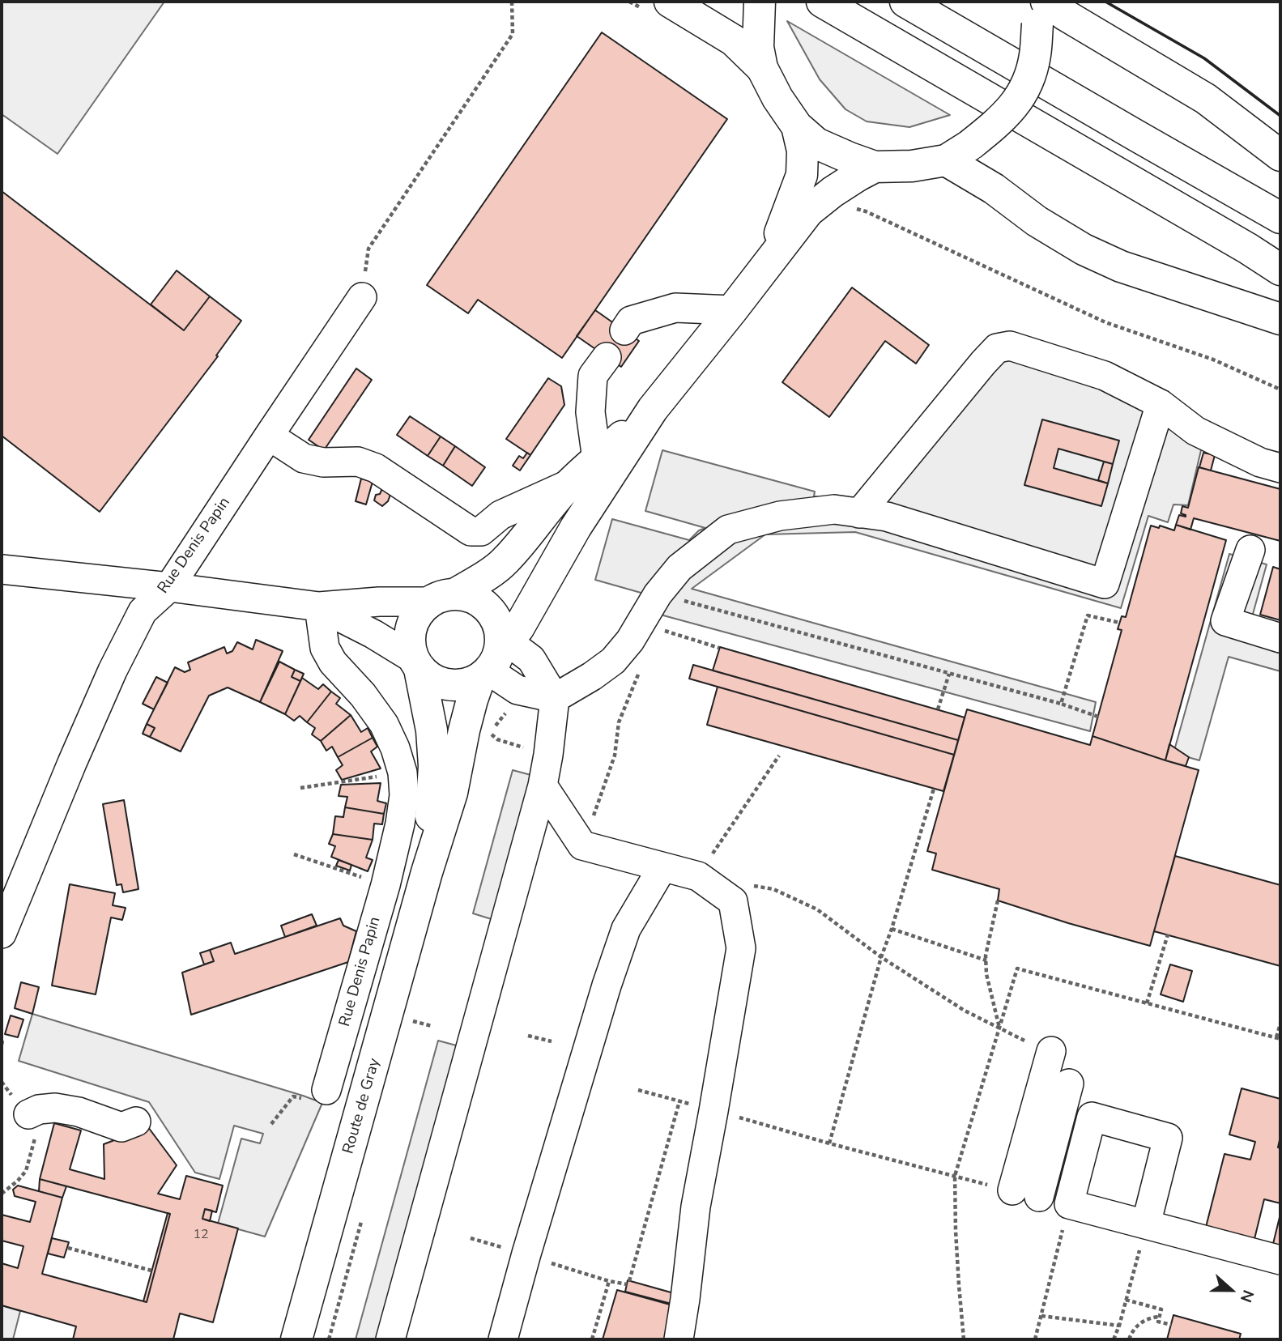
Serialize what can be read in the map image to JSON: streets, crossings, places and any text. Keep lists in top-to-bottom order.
{
  "streets": {
    "main road": ["Route de Gray"],
    "street": ["Rue Denis Papin"]
  },
  "house_numbers": ["12"],
  "north": "right"
}
